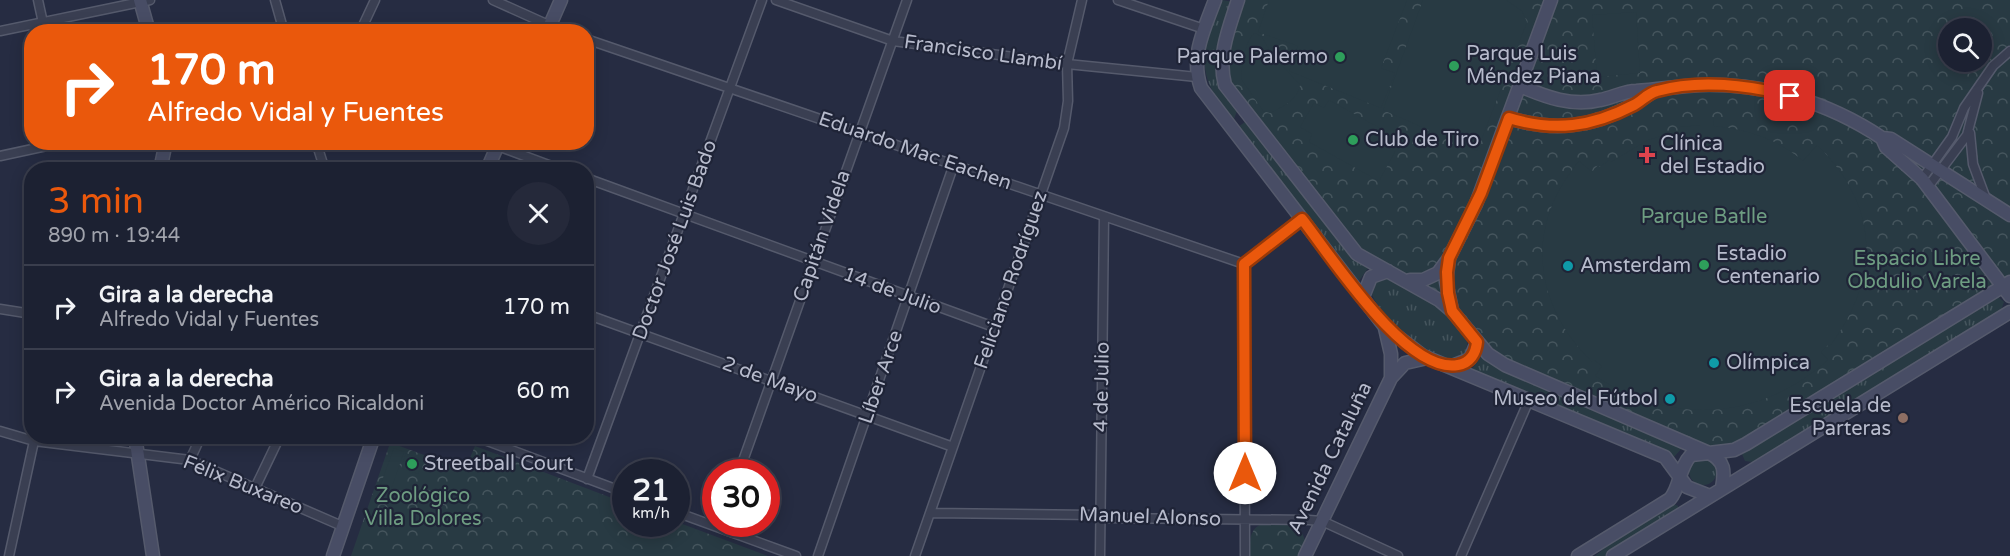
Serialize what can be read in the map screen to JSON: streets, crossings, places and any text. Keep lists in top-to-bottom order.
{
  "streets": {
    "street": [
      "Francisco Llambí",
      "Eduardo Mac Eachen",
      "Capitán Videla",
      "Doctor José Luis Bado",
      "Feliciano Rodríguez",
      "14 de Julio",
      "Líber Arce",
      "2 de Mayo",
      "4 de Julio",
      "Avenida Cataluña",
      "Félix Buxareo",
      "Manuel Alonso"
    ]
  },
  "crossings": [
    ["Francisco Llambí", "Capitán Videla"],
    ["Francisco Llambí", "Feliciano Rodríguez"],
    ["Eduardo Mac Eachen", "Capitán Videla"],
    ["Eduardo Mac Eachen", "Doctor José Luis Bado"],
    ["Eduardo Mac Eachen", "Feliciano Rodríguez"],
    ["Eduardo Mac Eachen", "Líber Arce"],
    ["Eduardo Mac Eachen", "4 de Julio"],
    ["Capitán Videla", "14 de Julio"],
    ["Capitán Videla", "2 de Mayo"],
    ["Doctor José Luis Bado", "14 de Julio"],
    ["Doctor José Luis Bado", "2 de Mayo"],
    ["Feliciano Rodríguez", "14 de Julio"],
    ["Feliciano Rodríguez", "2 de Mayo"],
    ["Feliciano Rodríguez", "Manuel Alonso"],
    ["14 de Julio", "Líber Arce"],
    ["Líber Arce", "2 de Mayo"],
    ["4 de Julio", "Manuel Alonso"],
    ["Avenida Cataluña", "Manuel Alonso"]
  ],
  "parks": ["Parque Batlle", "Espacio Libre Obdulio Varela", "Zoológico Villa Dolores"],
  "places": {
    "other": [
      "Parque Palermo",
      "Parque Luis Méndez Piana",
      "Club de Tiro",
      "Estadio Centenario",
      "Amsterdam",
      "Olímpica",
      "Museo del Fútbol",
      "Escuela de Parteras",
      "Streetball Court"
    ],
    "health": ["Clínica del Estadio"]
  },
  "page": {
    "turn": ["170 m", "Alfredo Vidal y Fuentes"],
    "heading": ["3 min", "890 m · 19:44"],
    "list": [
      {
        "name": "Gira a la derecha",
        "note": "Alfredo Vidal y Fuentes",
        "value": "170 m"
      },
      {
        "name": "Gira a la derecha",
        "note": "Avenida Doctor Américo Ricaldoni",
        "value": "60 m"
      }
    ],
    "speed": "21 km/h",
    "limit": "30"
  }
}
